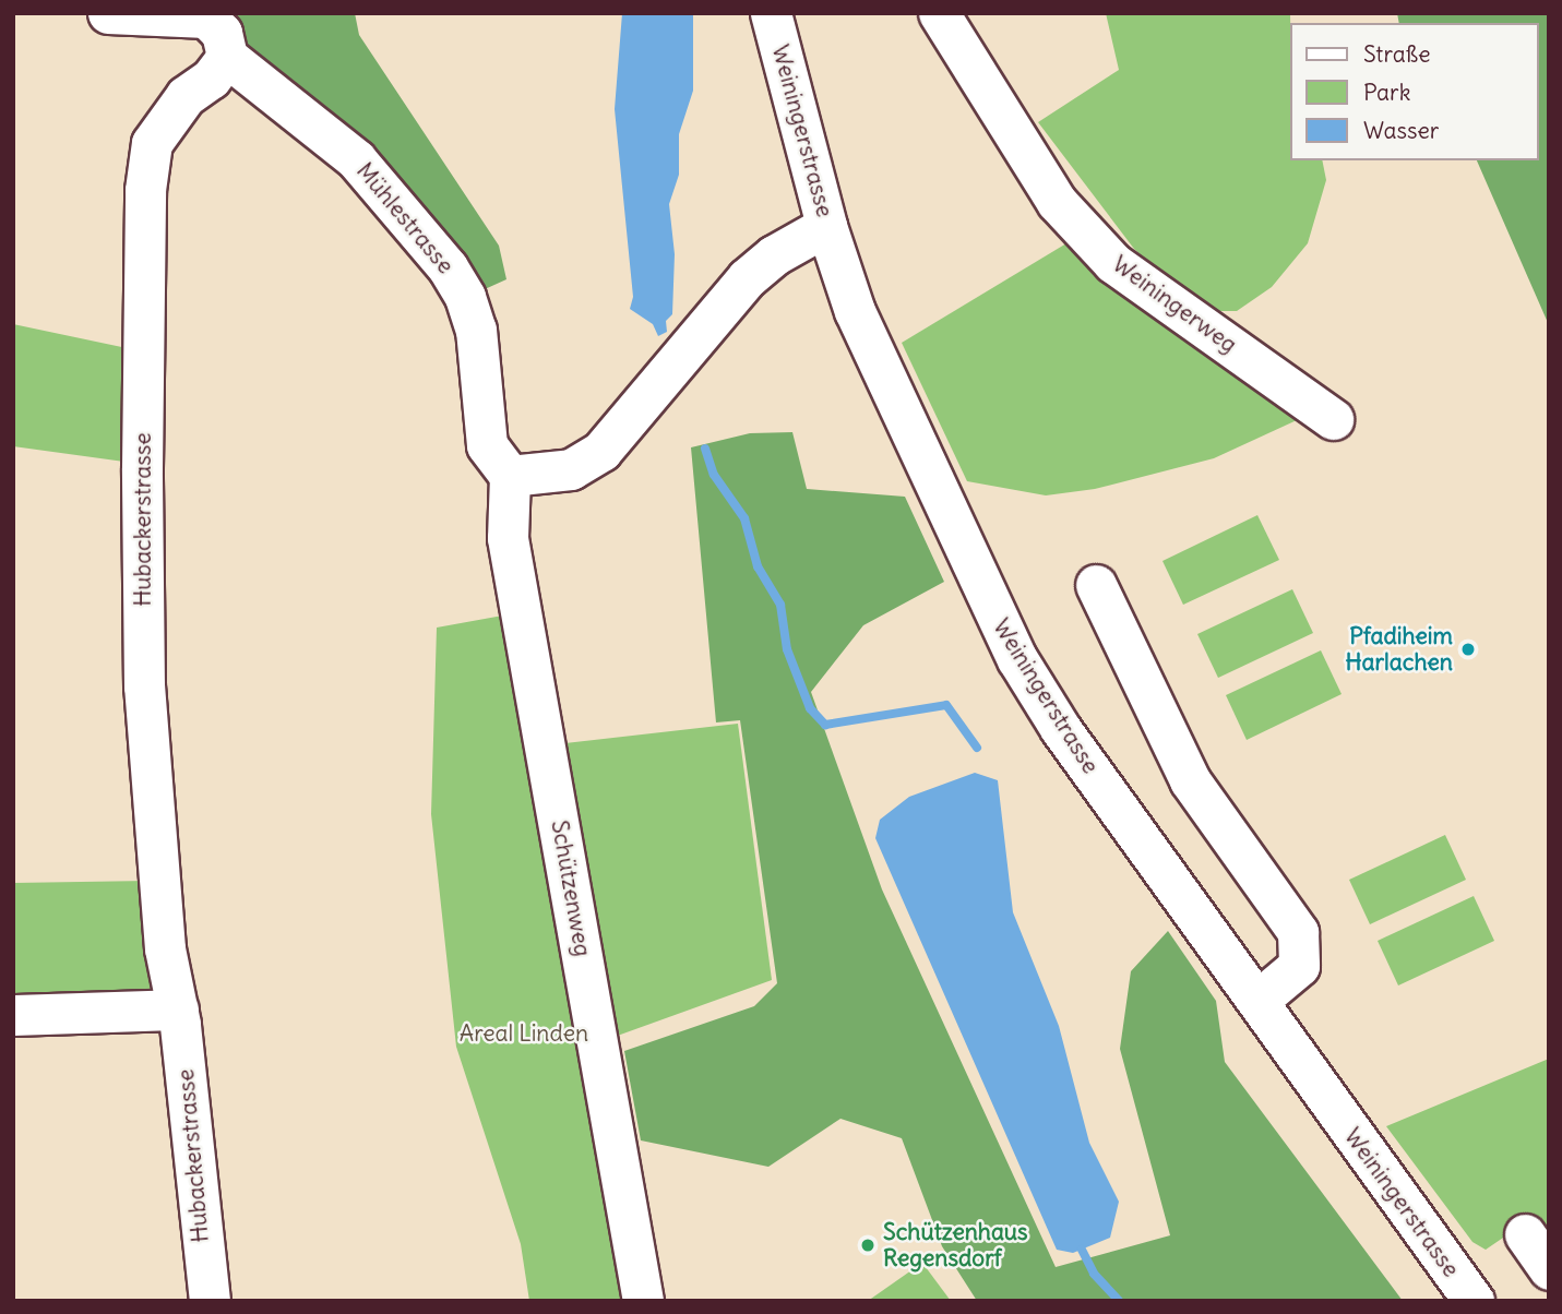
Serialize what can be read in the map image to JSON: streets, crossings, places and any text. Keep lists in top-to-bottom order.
{
  "streets": {
    "street": [
      "Weiningerstrasse",
      "Mühlestrasse",
      "Weiningerweg",
      "Hubackerstrasse",
      "Schützenweg"
    ]
  },
  "crossings": [
    ["Mühlestrasse", "Hubackerstrasse"],
    ["Mühlestrasse", "Schützenweg"]
  ],
  "parks": ["Areal Linden"],
  "places": ["Pfadiheim Harlachen", "Schützenhaus Regensdorf"],
  "legend": ["Straße", "Park", "Wasser"]
}
